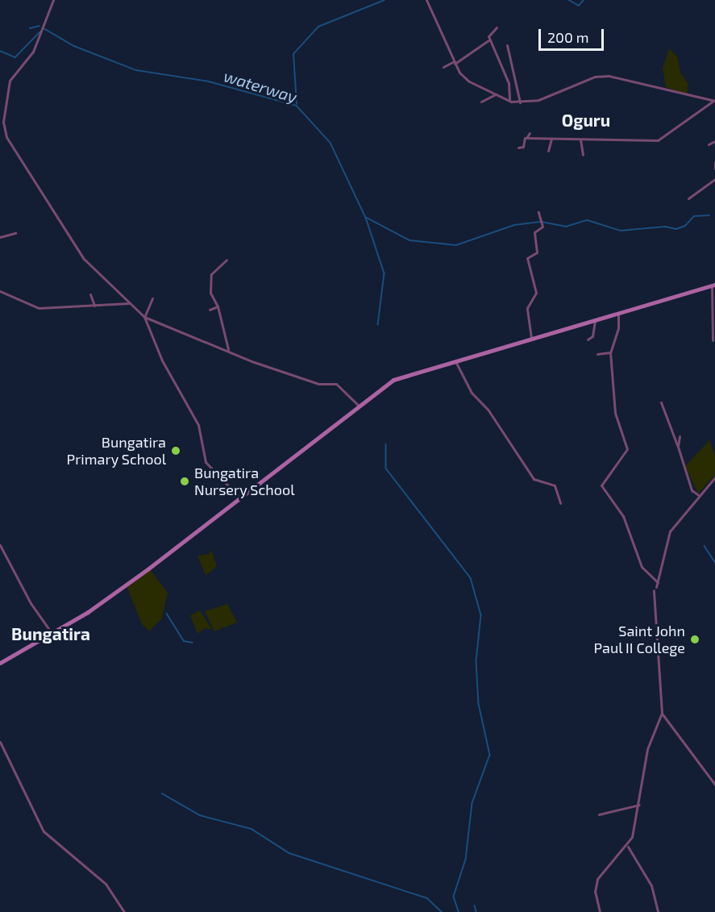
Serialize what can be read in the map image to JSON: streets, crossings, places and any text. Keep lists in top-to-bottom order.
{
  "districts": ["Oguru", "Bungatira"],
  "water": ["waterway"],
  "places": ["Bungatira Primary School", "Bungatira Nursery School", "Saint John Paul II College"],
  "scale_bar": "200 m"
}
